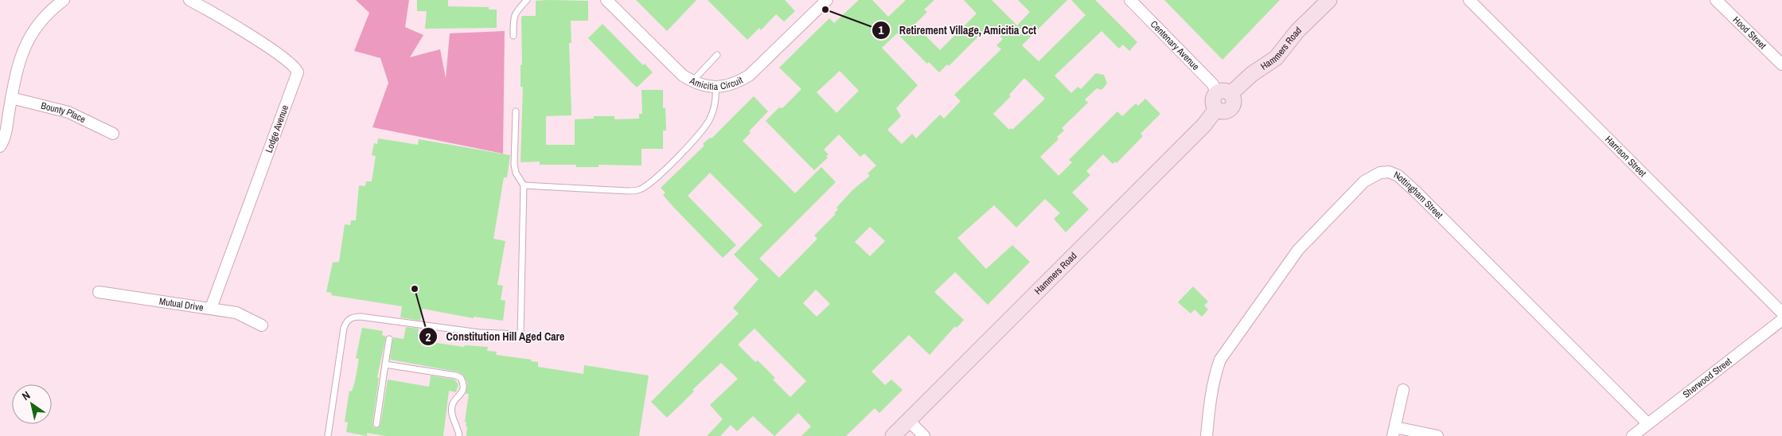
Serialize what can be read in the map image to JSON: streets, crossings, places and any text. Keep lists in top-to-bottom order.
{
  "streets": {
    "street": [
      "Hood Street",
      "Centenary Avenue",
      "Hammers Road",
      "Amicitia Circuit",
      "Bounty Place",
      "Lodge Avenue",
      "Harrison Street",
      "Nottingham Street",
      "Mutual Drive",
      "Sherwood Street"
    ]
  },
  "crossings": [
    ["Centenary Avenue", "Hammers Road"],
    ["Lodge Avenue", "Mutual Drive"],
    ["Nottingham Street", "Sherwood Street"]
  ],
  "places": ["Retirement Village, Amicitia Cct", "Constitution Hill Aged Care"],
  "north": "top left"
}
